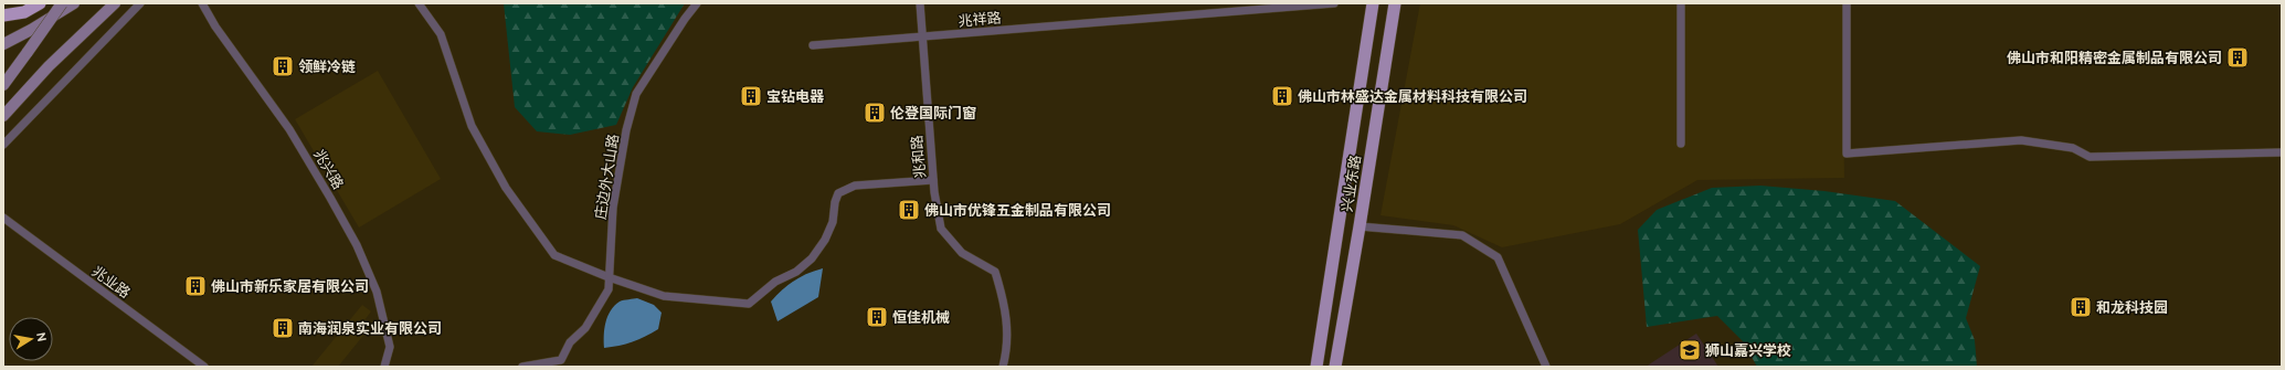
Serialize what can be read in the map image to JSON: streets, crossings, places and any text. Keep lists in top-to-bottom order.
{
  "streets": {
    "main road": ["兴业东路"],
    "street": [
      "兆祥路",
      "兆和路",
      "兆兴路",
      "庄边外大山路",
      "兆业路"
    ]
  },
  "crossings": [
    ["兆祥路", "兆和路"]
  ],
  "places": {
    "building": [
      "佛山市和阳精密金属制品有限公司",
      "领鲜冷链",
      "宝钻电器",
      "佛山市林盛达金属材料科技有限公司",
      "伦登国际门窗",
      "佛山市优锋五金制品有限公司",
      "佛山市新乐家居有限公司",
      "和龙科技园",
      "恒佳机械",
      "南海润泉实业有限公司"
    ],
    "school or university": ["狮山嘉兴学校"]
  },
  "north": "right"
}
